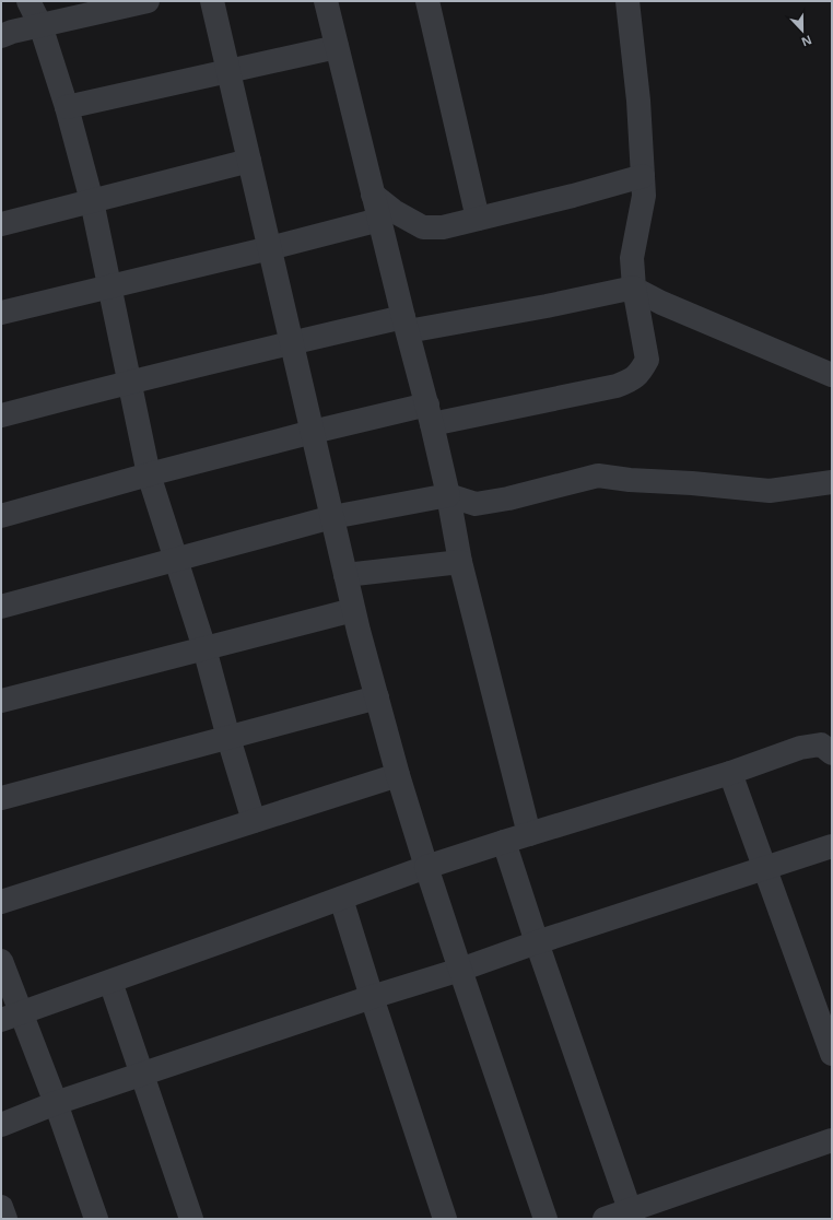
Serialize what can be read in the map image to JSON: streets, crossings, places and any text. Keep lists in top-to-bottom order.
{
  "north": "bottom"
}
